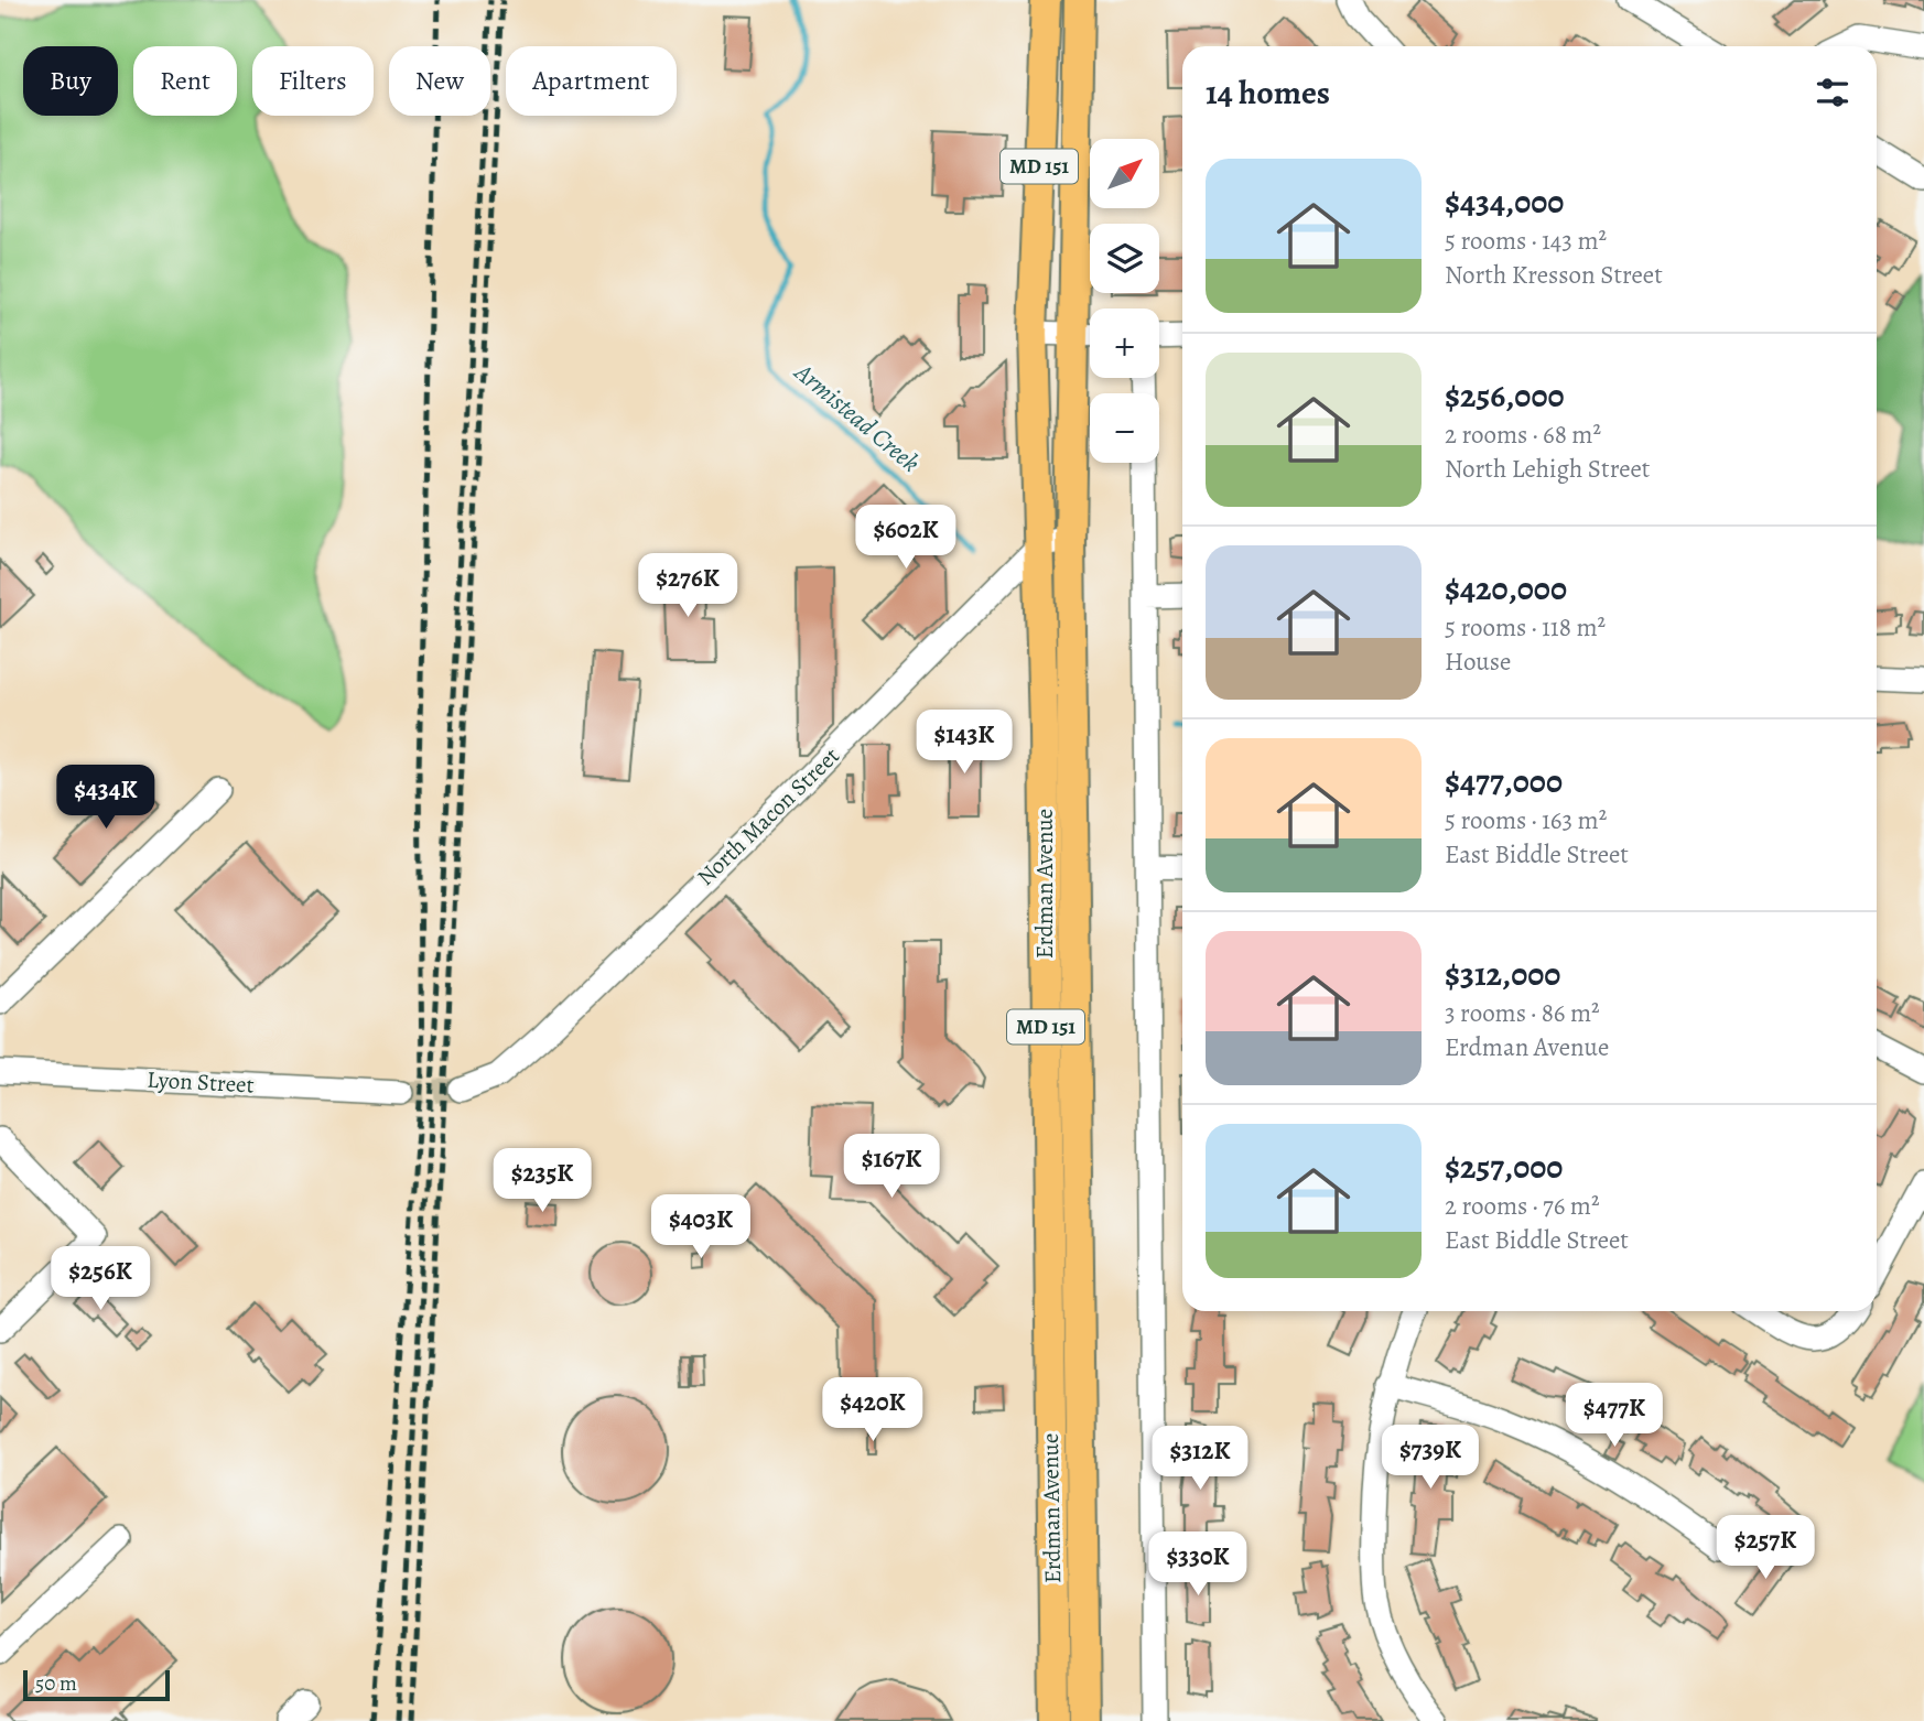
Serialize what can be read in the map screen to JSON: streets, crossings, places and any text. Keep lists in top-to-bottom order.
{
  "streets": {
    "main road": ["MD 151", "Erdman Avenue"],
    "street": ["North Macon Street", "Lyon Street"]
  },
  "crossings": [
    ["North Macon Street", "Erdman Avenue"]
  ],
  "water": ["Armistead Creek"],
  "scale_bar": "50 m",
  "north": "top right",
  "page": {
    "chip": [
      "Buy",
      "Rent",
      "Filters",
      "New",
      "Apartment"
    ],
    "heading": "14 homes",
    "map_buttons": ["+", "−"],
    "list": [
      {
        "name": "$434,000",
        "note": "5 rooms · 143 m² · North Kresson Street"
      },
      {
        "name": "$256,000",
        "note": "2 rooms · 68 m² · North Lehigh Street"
      },
      {
        "name": "$420,000",
        "note": "5 rooms · 118 m² · House"
      },
      {
        "name": "$477,000",
        "note": "5 rooms · 163 m² · East Biddle Street"
      },
      {
        "name": "$312,000",
        "note": "3 rooms · 86 m² · Erdman Avenue"
      },
      {
        "name": "$257,000",
        "note": "2 rooms · 76 m² · East Biddle Street"
      }
    ],
    "price": [
      "$602K",
      "$276K",
      "$143K",
      "$434K",
      "$167K",
      "$235K",
      "$403K",
      "$256K",
      "$420K",
      "$477K",
      "$739K",
      "$312K",
      "$257K",
      "$330K"
    ],
    "scale": "50 m"
  }
}
